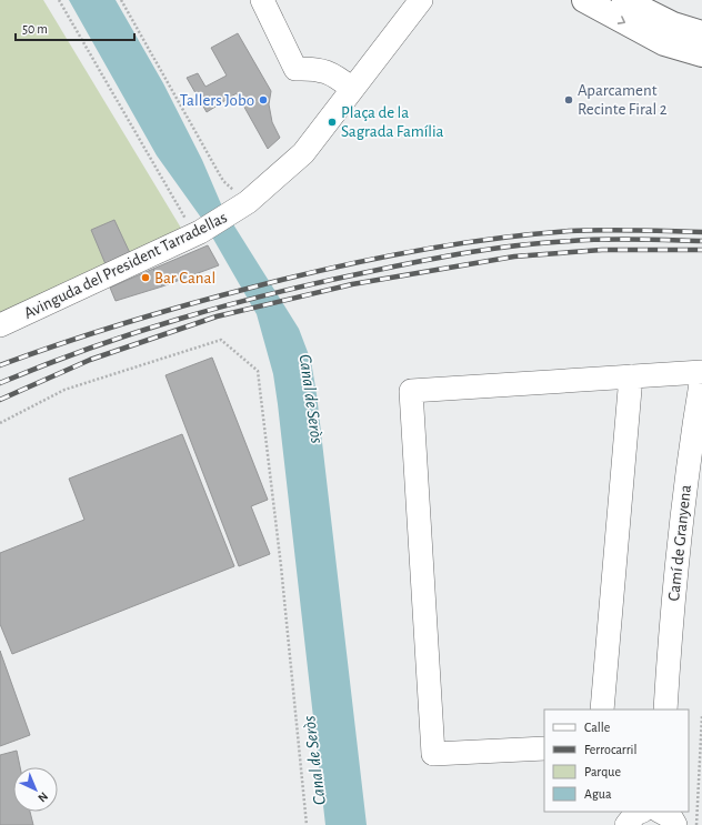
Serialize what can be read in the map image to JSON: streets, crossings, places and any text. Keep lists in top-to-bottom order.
{
  "streets": {
    "street": ["Avinguda del President Tarradellas", "Camí de Granyena"]
  },
  "water": ["Canal de Seròs"],
  "places": [
    "Tallers Jobo",
    "Aparcament Recinte Firal 2",
    "Plaça de la Sagrada Família",
    "Bar Canal"
  ],
  "legend": [
    "Calle",
    "Ferrocarril",
    "Parque",
    "Agua"
  ],
  "scale_bar": "50 m",
  "north": "bottom right"
}
